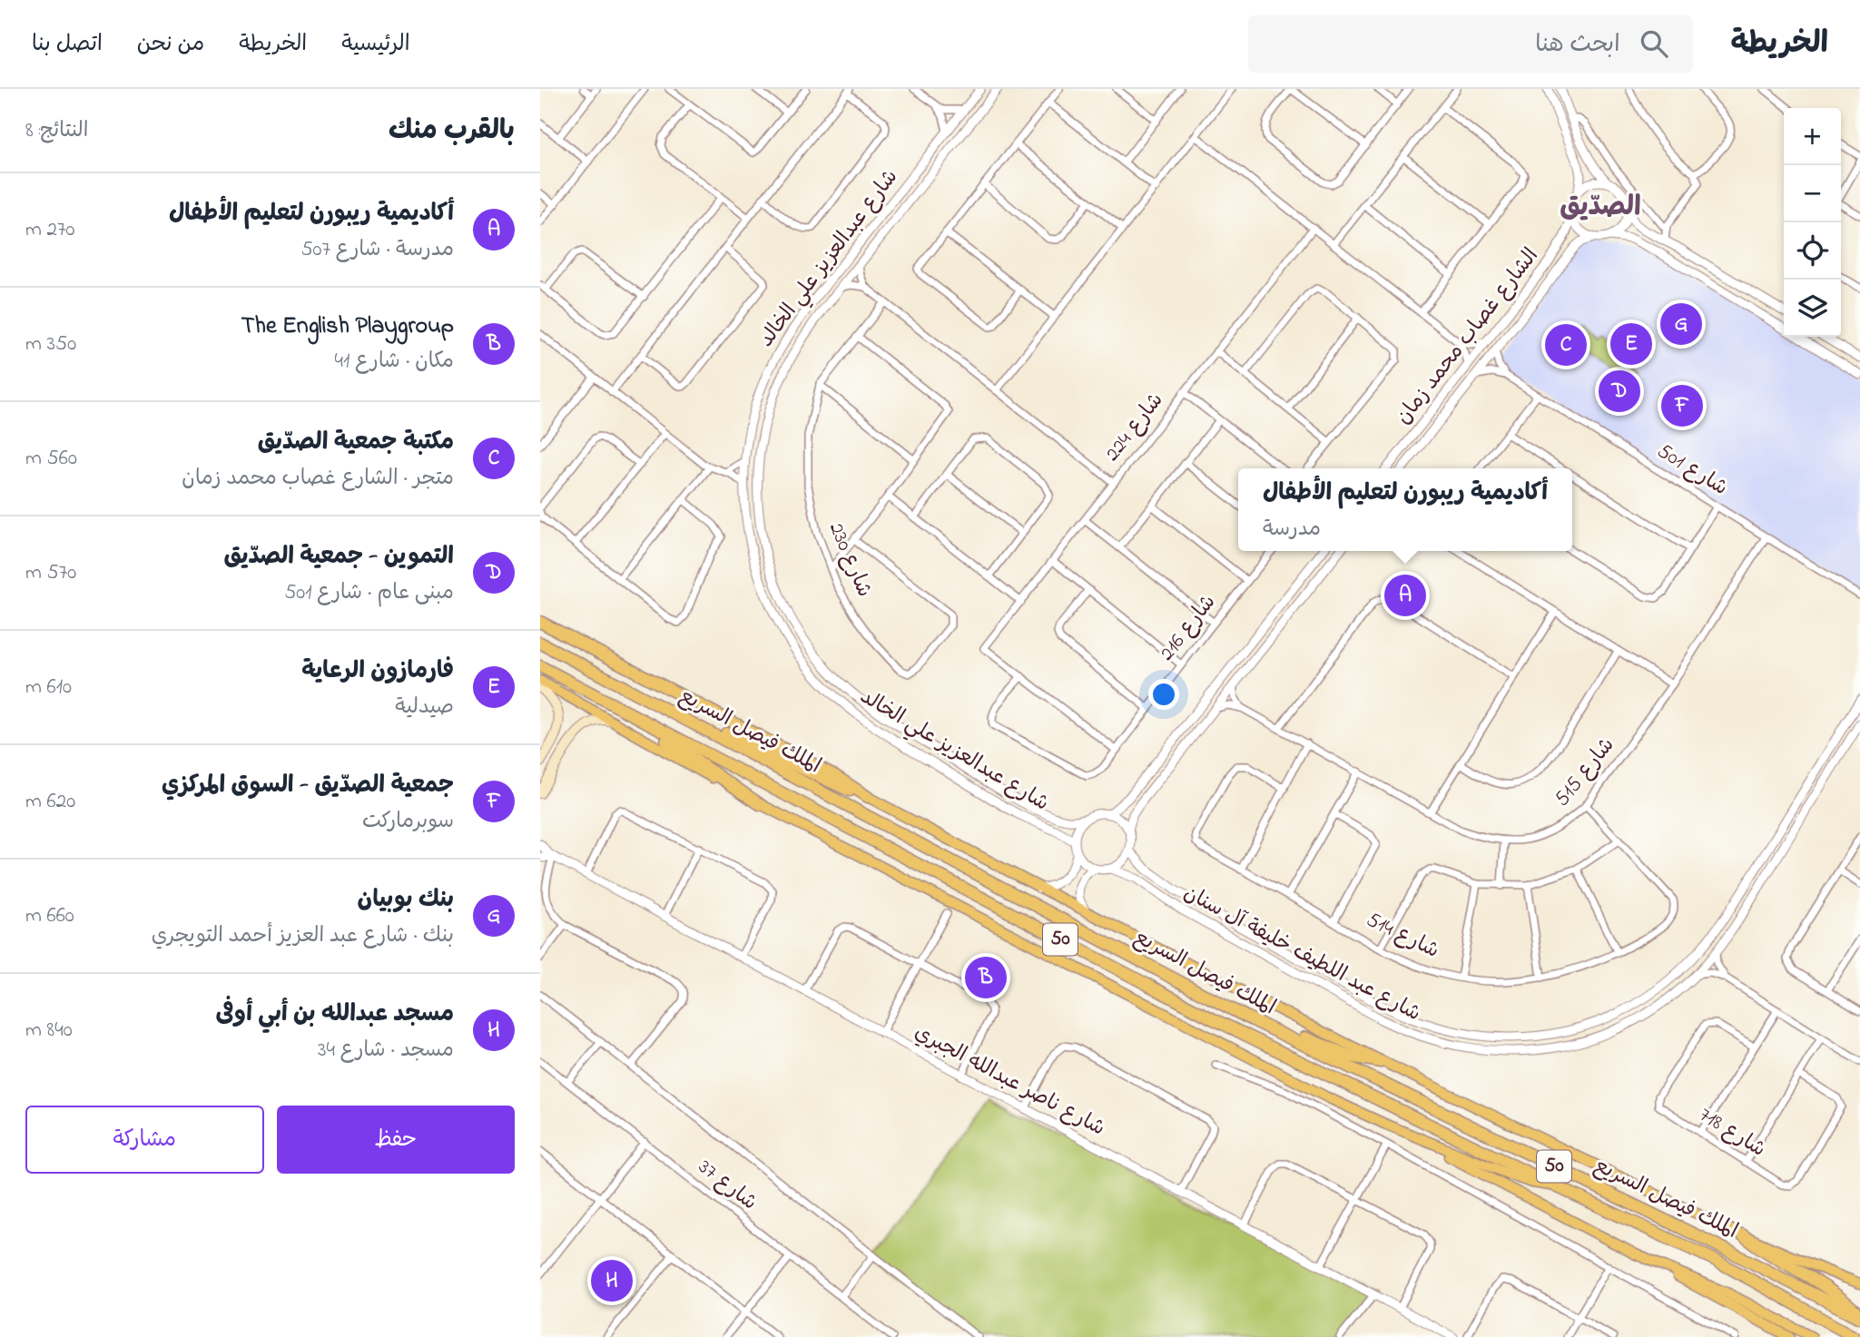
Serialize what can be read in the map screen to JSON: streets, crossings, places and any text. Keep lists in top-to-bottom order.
{
  "streets": {
    "highway": ["الملك فيصل السريع", "50"],
    "street": [
      "شارع عبدالعزيز علي الخالد",
      "الشارع غصاب محمد زمان",
      "شارع 224",
      "شارع 501",
      "شارع 230",
      "شارع 216",
      "شارع 515",
      "شارع 514",
      "شارع عبد اللطيف خليفة آل سنان",
      "شارع ناصر عبدالله الجبري",
      "شارع 718",
      "شارع 37"
    ]
  },
  "crossings": [
    ["شارع عبدالعزيز علي الخالد", "شارع عبد اللطيف خليفة آل سنان"],
    ["شارع 224", "شارع 216"],
    ["شارع 501", "شارع 515"],
    ["شارع 515", "شارع 514"]
  ],
  "districts": ["الصدّيق"],
  "page": {
    "header": "الخريطة",
    "search": "ابحث هنا",
    "nav": [
      "الرئيسية",
      "الخريطة",
      "من نحن",
      "اتصل بنا"
    ],
    "heading": ["بالقرب منك", "النتائج: 8"],
    "map_buttons": ["+", "−"],
    "list": [
      {
        "mark": "A",
        "name": "أكاديمية ريبورن لتعليم الأطفال",
        "note": "مدرسة · شارع 507",
        "value": "270 m"
      },
      {
        "mark": "B",
        "name": "The English Playgroup",
        "note": "مكان · شارع 41",
        "value": "350 m"
      },
      {
        "mark": "C",
        "name": "مكتبة جمعية الصدّيق",
        "note": "متجر · الشارع غصاب محمد زمان",
        "value": "560 m"
      },
      {
        "mark": "D",
        "name": "التموين - جمعية الصدّيق",
        "note": "مبنى عام · شارع 501",
        "value": "570 m"
      },
      {
        "mark": "E",
        "name": "فارمازون الرعاية",
        "note": "صيدلية",
        "value": "610 m"
      },
      {
        "mark": "F",
        "name": "جمعية الصدّيق - السوق المركزي",
        "note": "سوبرماركت",
        "value": "620 m"
      },
      {
        "mark": "G",
        "name": "بنك بوبيان",
        "note": "بنك · شارع عبد العزيز أحمد التويجري",
        "value": "660 m"
      },
      {
        "mark": "H",
        "name": "مسجد عبدالله بن أبي أوفى",
        "note": "مسجد · شارع 34",
        "value": "840 m"
      }
    ],
    "pins": [
      "G",
      "E",
      "C",
      "D",
      "F",
      "A",
      "B",
      "H"
    ],
    "popup": ["أكاديمية ريبورن لتعليم الأطفال", "مدرسة"],
    "buttons": ["حفظ", "مشاركة"]
  }
}
